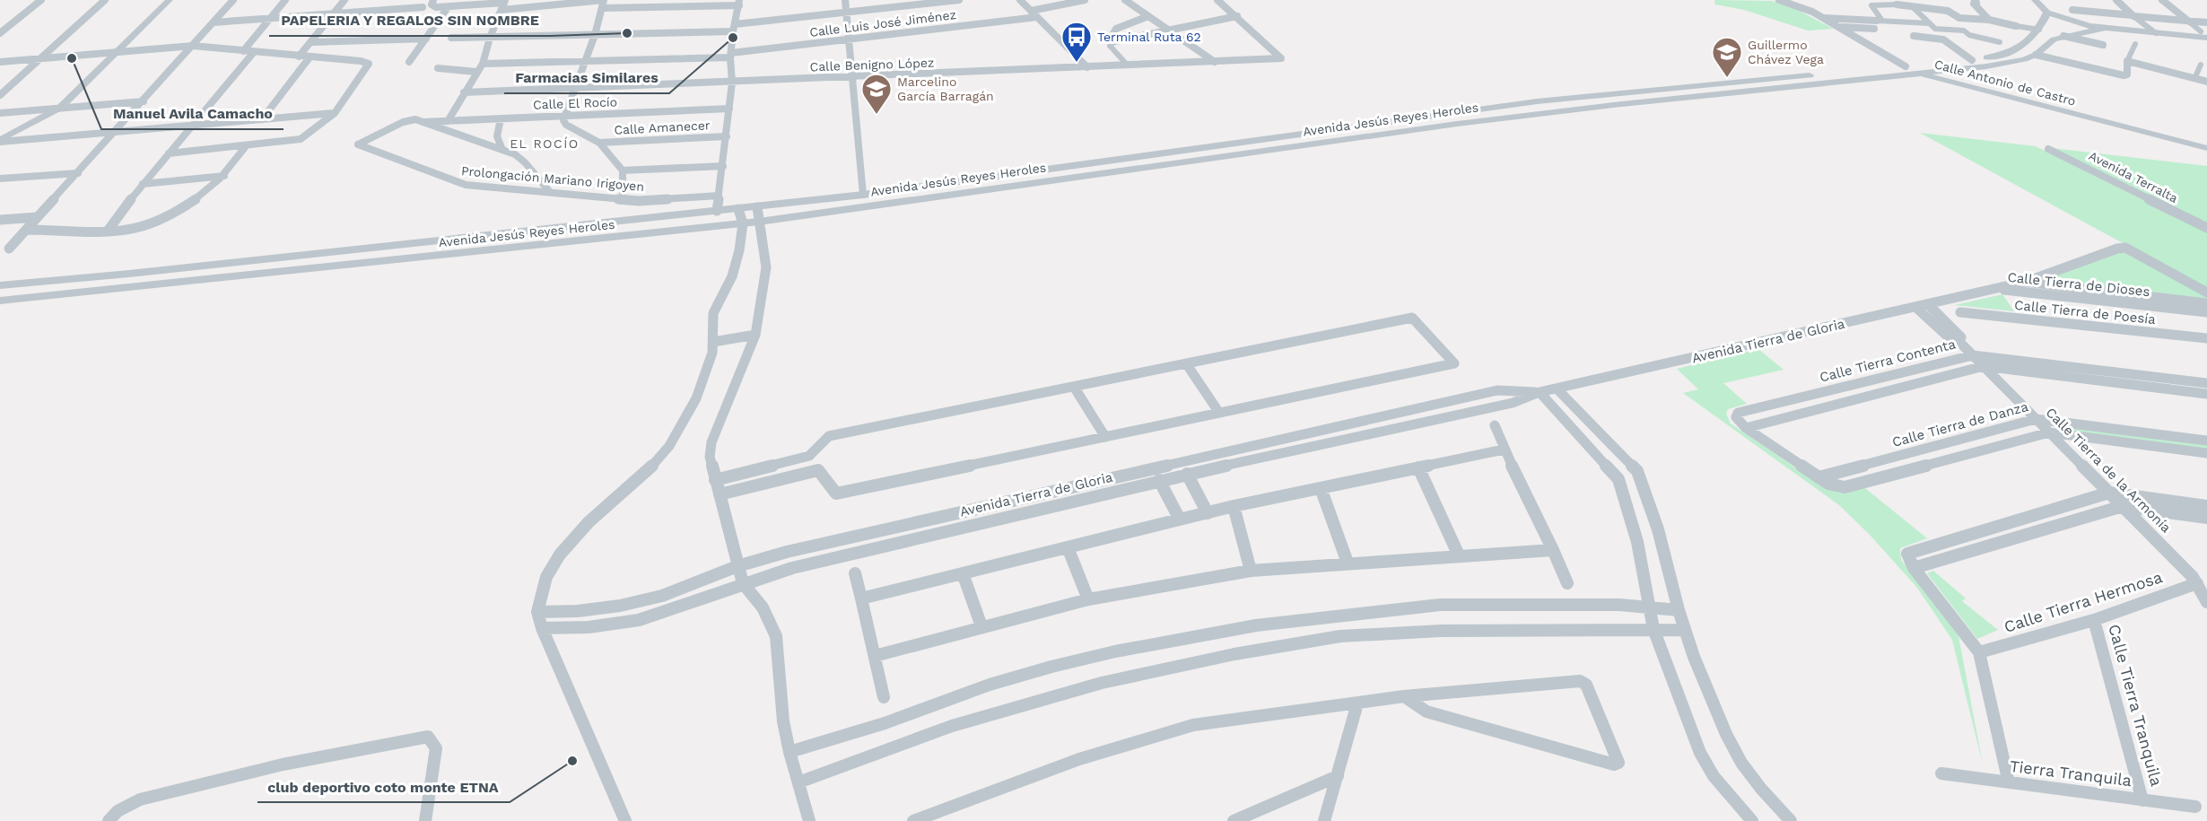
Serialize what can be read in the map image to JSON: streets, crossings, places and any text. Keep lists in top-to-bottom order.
{
  "streets": {
    "street": [
      "Calle Luis José Jiménez",
      "Calle Benigno López",
      "Calle Antonio de Castro",
      "Calle El Rocío",
      "Avenida Jesús Reyes Heroles",
      "Calle Amanecer",
      "Avenida Terralta",
      "Prolongación Mariano Irigoyen",
      "Calle Tierra de Dioses",
      "Calle Tierra de Poesía",
      "Avenida Tierra de Gloria",
      "Calle Tierra Contenta",
      "Calle Tierra de Danza",
      "Calle Tierra de la Armonía",
      "Calle Tierra Hermosa",
      "Calle Tierra Tranquila",
      "Tierra Tranquila"
    ]
  },
  "crossings": [
    ["Calle Antonio de Castro", "Avenida Jesús Reyes Heroles"],
    ["Calle El Rocío", "Prolongación Mariano Irigoyen"],
    ["Calle Tierra de Dioses", "Avenida Tierra de Gloria"],
    ["Avenida Tierra de Gloria", "Calle Tierra de la Armonía"],
    ["Calle Tierra Contenta", "Calle Tierra de la Armonía"],
    ["Calle Tierra de Danza", "Calle Tierra de la Armonía"],
    ["Calle Tierra de la Armonía", "Calle Tierra Hermosa"],
    ["Calle Tierra Hermosa", "Calle Tierra Tranquila"],
    ["Calle Tierra Tranquila", "Tierra Tranquila"]
  ],
  "districts": ["EL ROCÍO"],
  "places": {
    "other": [
      "PAPELERIA Y REGALOS SIN NOMBRE",
      "Farmacias Similares",
      "Manuel Avila Camacho",
      "club deportivo coto monte ETNA"
    ],
    "bus stop": ["Terminal Ruta 62"],
    "school or university": ["Guillermo Chávez Vega", "Marcelino García Barragán"]
  }
}
